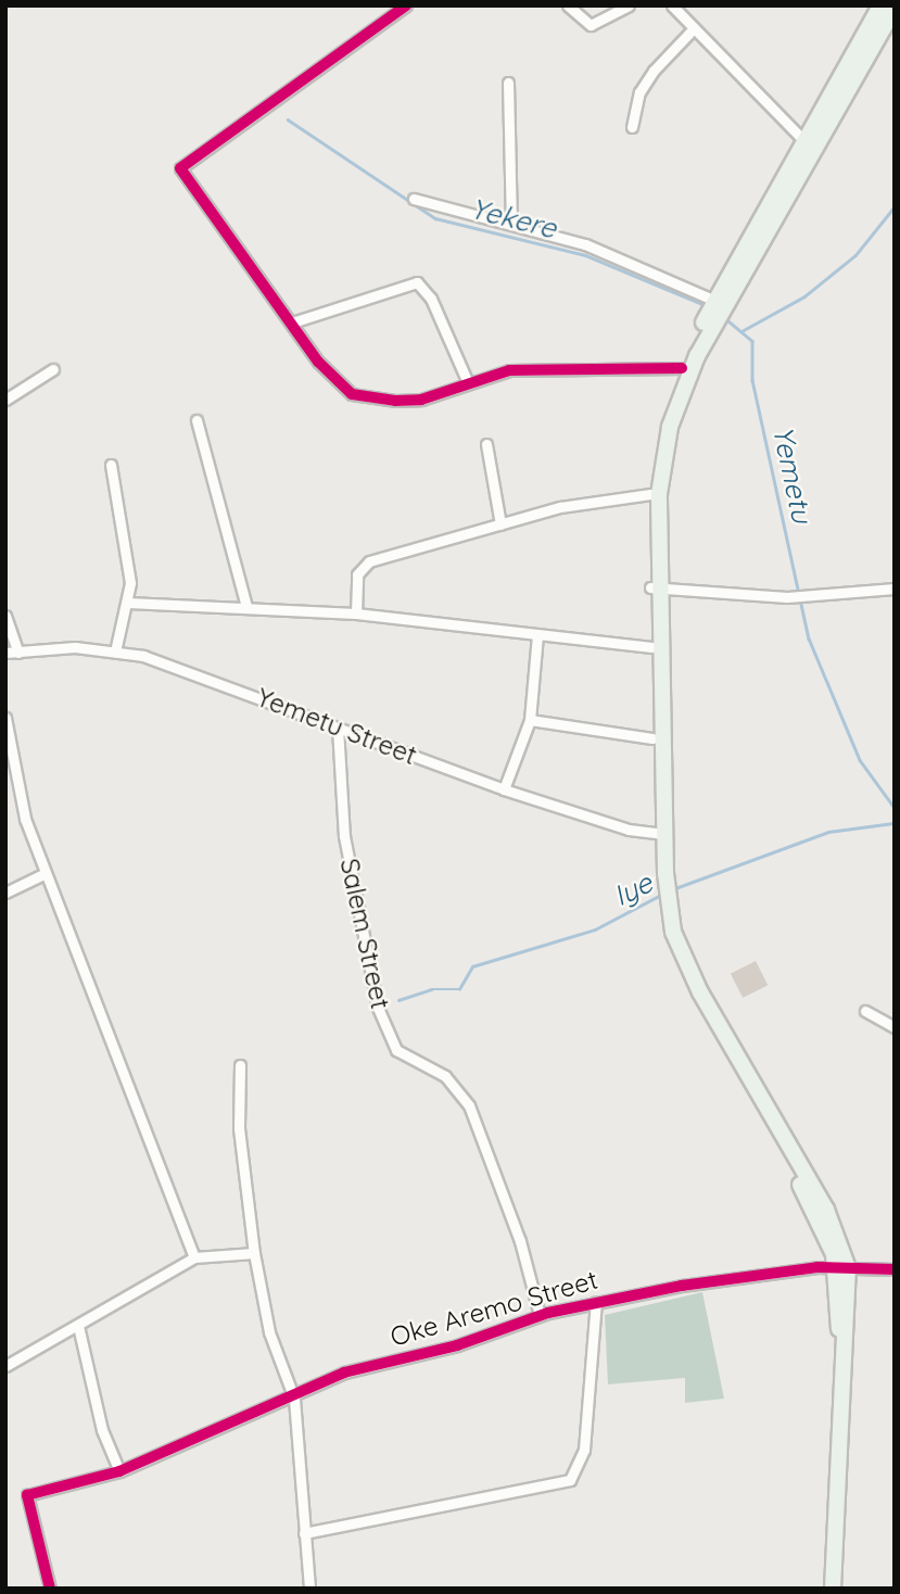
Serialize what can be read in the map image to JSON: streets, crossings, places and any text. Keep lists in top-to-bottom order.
{
  "streets": {
    "street": ["Yemetu Street", "Salem Street", "Oke Aremo Street"]
  },
  "crossings": [
    ["Yemetu Street", "Salem Street"],
    ["Salem Street", "Oke Aremo Street"]
  ],
  "water": ["Yekere", "Yemetu", "Iye"]
}
